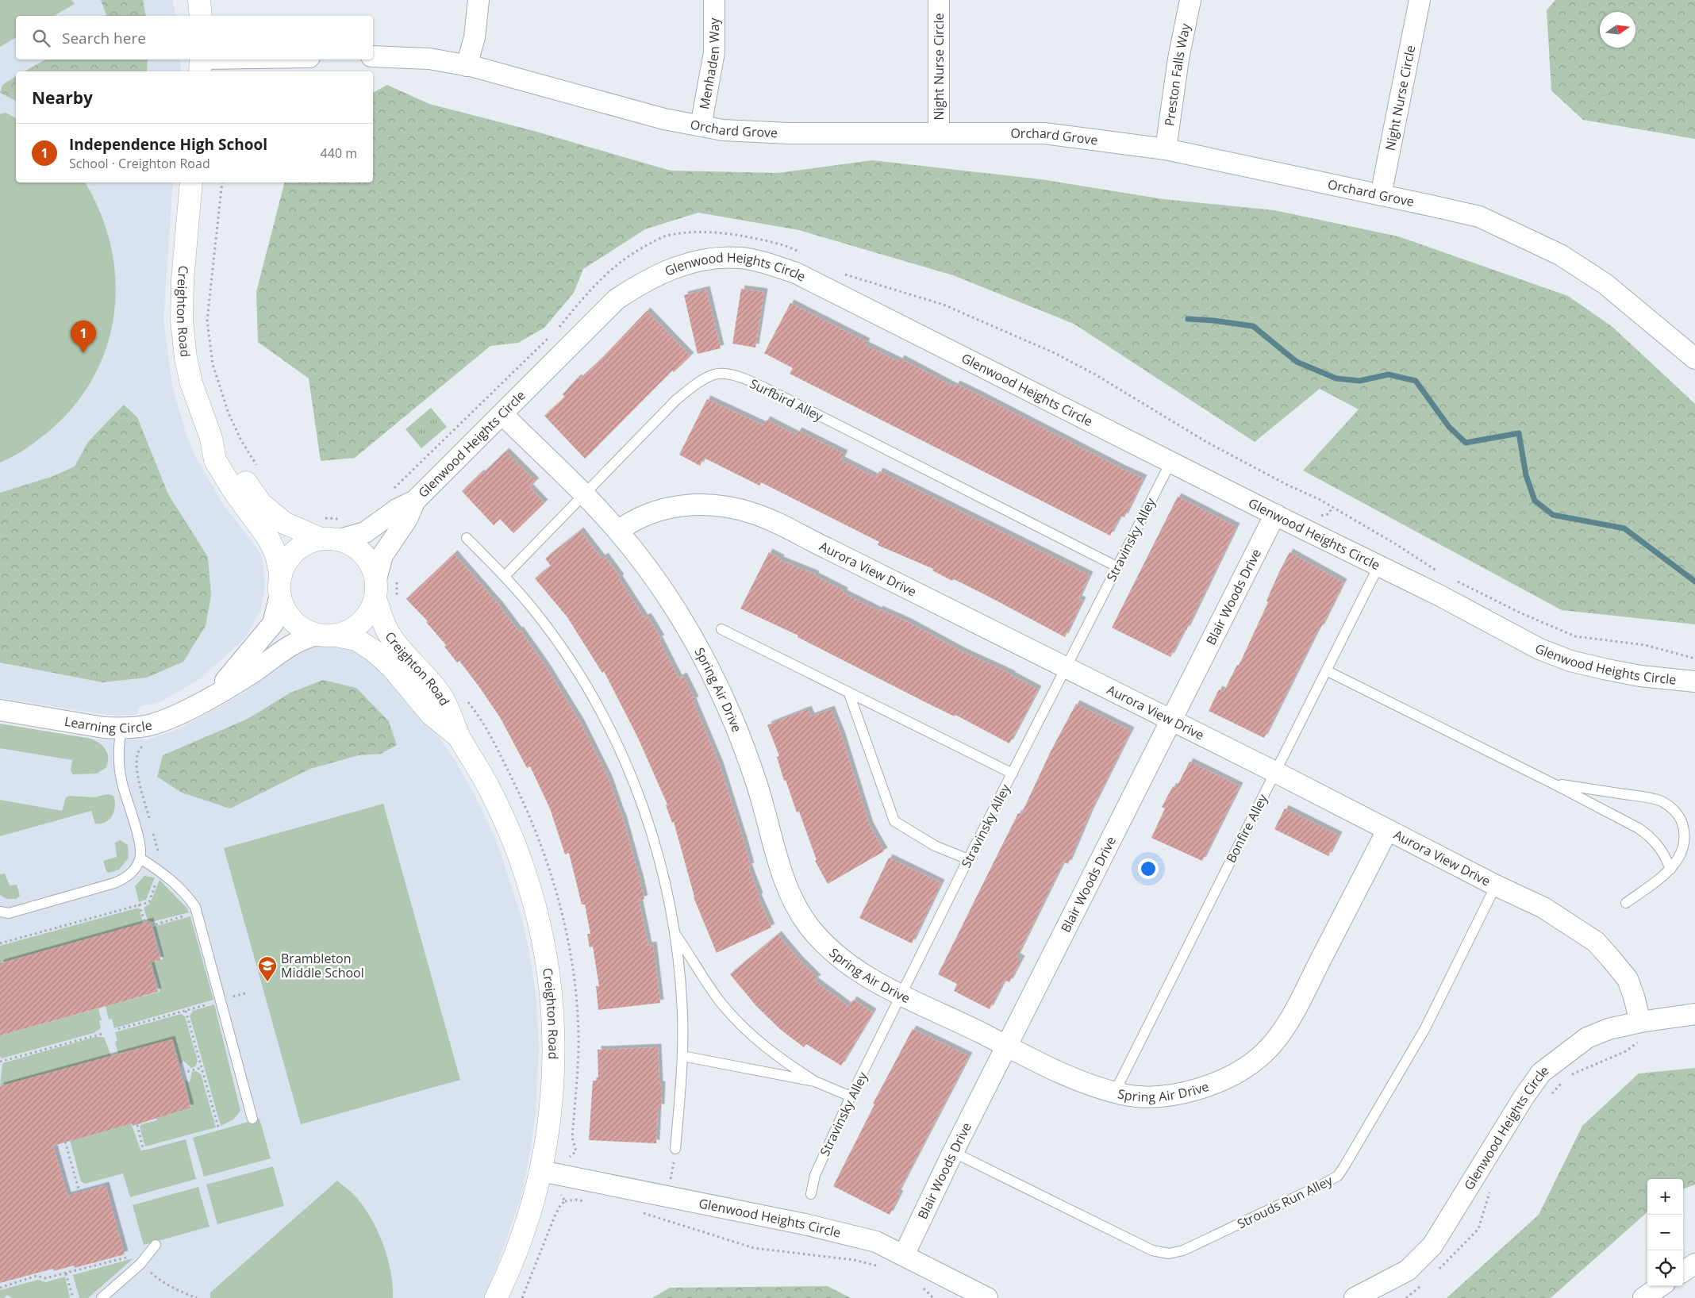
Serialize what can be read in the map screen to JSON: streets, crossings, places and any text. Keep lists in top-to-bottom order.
{
  "streets": {
    "street": [
      "Menhaden Way",
      "Night Nurse Circle",
      "Preston Falls Way",
      "Orchard Grove",
      "Glenwood Heights Circle",
      "Creighton Road",
      "Aurora View Drive",
      "Blair Woods Drive",
      "Spring Air Drive",
      "Learning Circle"
    ],
    "lane": [
      "Surfbird Alley",
      "Stravinsky Alley",
      "Bonfire Alley",
      "Strouds Run Alley"
    ]
  },
  "crossings": [
    ["Menhaden Way", "Orchard Grove"],
    ["Night Nurse Circle", "Orchard Grove"],
    ["Preston Falls Way", "Orchard Grove"],
    ["Glenwood Heights Circle", "Creighton Road"],
    ["Glenwood Heights Circle", "Stravinsky Alley"],
    ["Glenwood Heights Circle", "Aurora View Drive"],
    ["Glenwood Heights Circle", "Blair Woods Drive"],
    ["Glenwood Heights Circle", "Spring Air Drive"],
    ["Glenwood Heights Circle", "Learning Circle"],
    ["Glenwood Heights Circle", "Bonfire Alley"],
    ["Creighton Road", "Learning Circle"],
    ["Surfbird Alley", "Stravinsky Alley"],
    ["Surfbird Alley", "Spring Air Drive"],
    ["Stravinsky Alley", "Aurora View Drive"],
    ["Stravinsky Alley", "Spring Air Drive"],
    ["Aurora View Drive", "Blair Woods Drive"],
    ["Aurora View Drive", "Spring Air Drive"],
    ["Aurora View Drive", "Bonfire Alley"],
    ["Aurora View Drive", "Strouds Run Alley"],
    ["Blair Woods Drive", "Spring Air Drive"],
    ["Blair Woods Drive", "Strouds Run Alley"],
    ["Spring Air Drive", "Bonfire Alley"]
  ],
  "places": {
    "school or university": ["Brambleton Middle School"]
  },
  "north": "right",
  "page": {
    "search": "Search here",
    "heading": "Nearby",
    "list": [
      {
        "mark": "1",
        "name": "Independence High School",
        "note": "School · Creighton Road",
        "value": "440 m"
      }
    ],
    "pins": "1",
    "map_buttons": ["+", "−"]
  }
}
